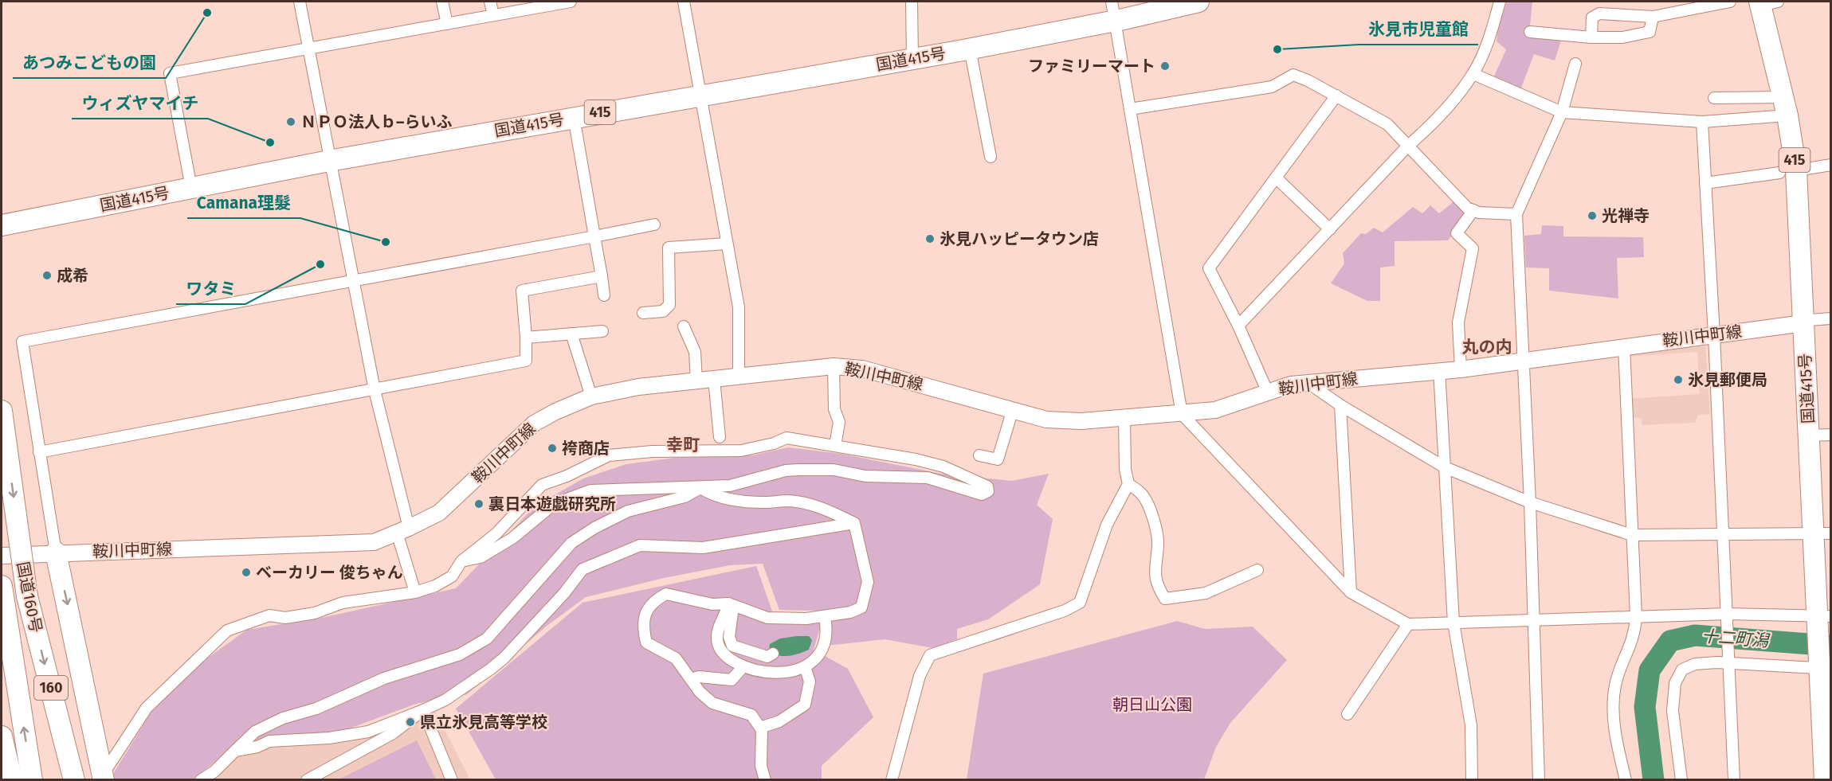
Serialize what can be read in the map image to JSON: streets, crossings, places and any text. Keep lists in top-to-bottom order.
{
  "streets": {
    "highway": [
      "国道415号",
      "415",
      "国道160号",
      "160"
    ],
    "main road": ["鞍川中町線"]
  },
  "crossings": [
    ["国道415号", "鞍川中町線"]
  ],
  "districts": ["丸の内", "幸町"],
  "water": ["十二町潟"],
  "parks": ["朝日山公園"],
  "places": [
    "あつみこどもの園",
    "氷見市児童館",
    "ファミリーマート",
    "ＮＰＯ法人ｂ―らいふ",
    "ウィズヤマイチ",
    "光禅寺",
    "氷見ハッピータウン店",
    "Camana理髮",
    "ワタミ",
    "成希",
    "氷見郵便局",
    "袴商店",
    "裏日本遊戯研究所",
    "ベーカリー 俊ちゃん",
    "県立氷見高等学校"
  ]
}
